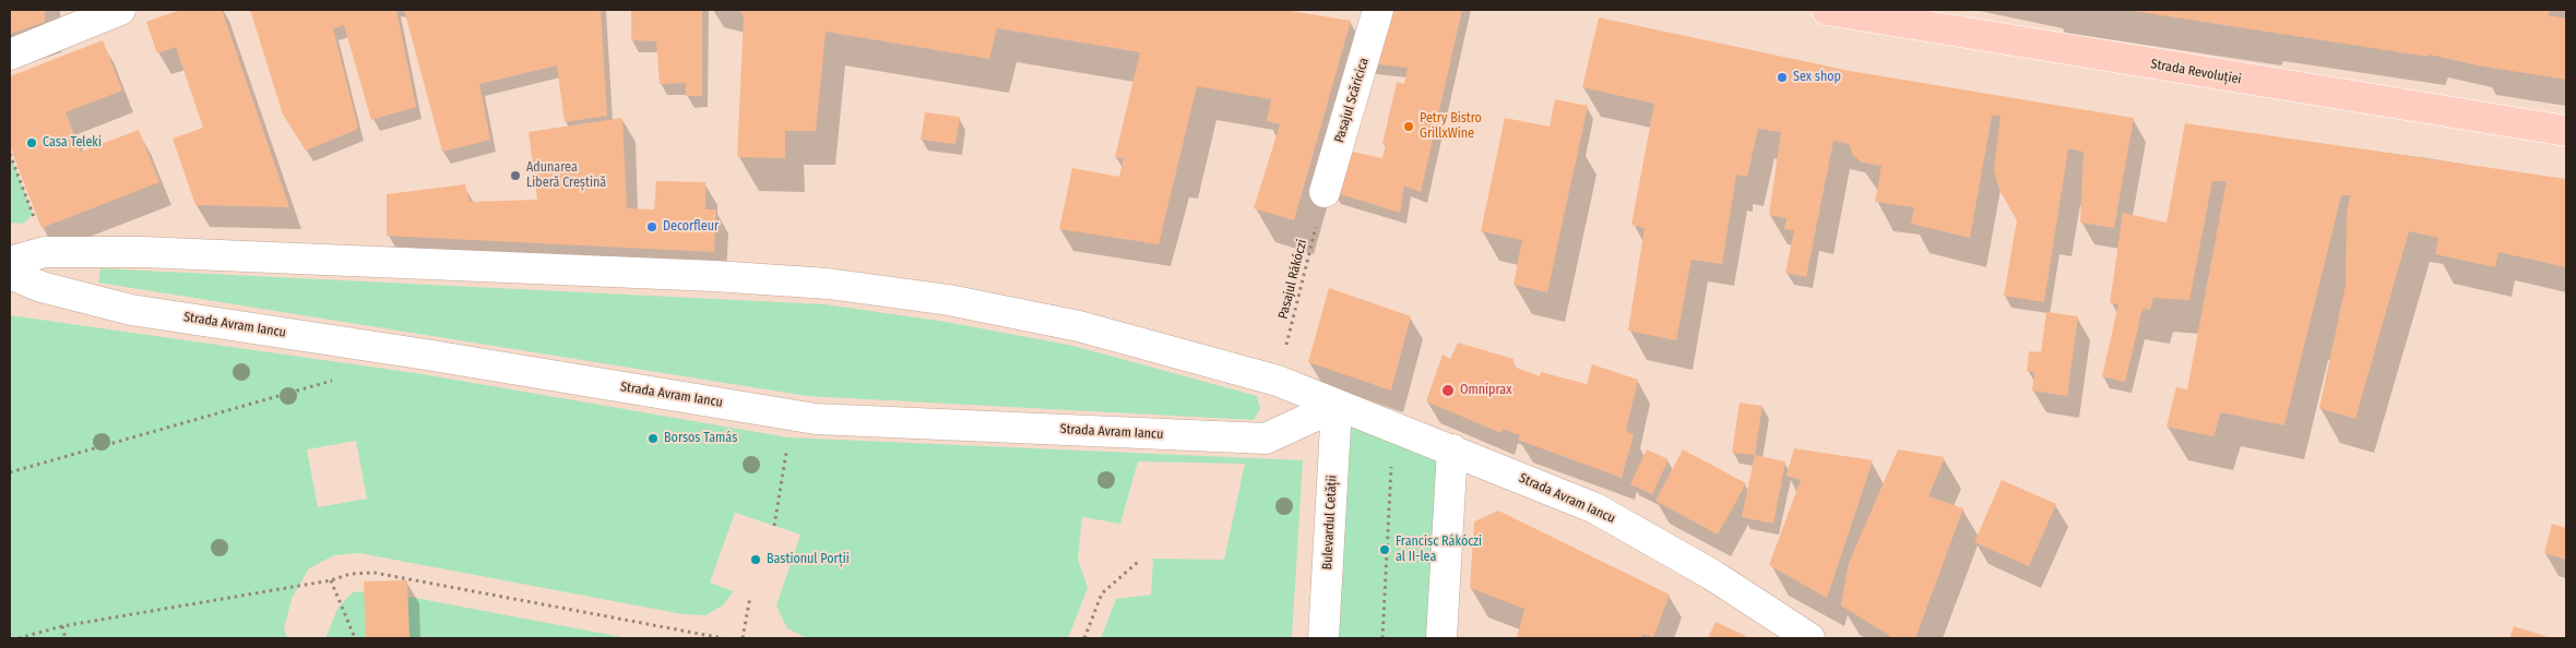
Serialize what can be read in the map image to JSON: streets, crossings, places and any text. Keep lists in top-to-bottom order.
{
  "streets": {
    "main road": ["Strada Revoluției"],
    "street": ["Pasajul Scăricica", "Strada Avram Iancu", "Bulevardul Cetății"],
    "path": ["Pasajul Rákóczi"]
  },
  "crossings": [
    ["Pasajul Scăricica", "Pasajul Rákóczi"],
    ["Strada Avram Iancu", "Bulevardul Cetății"]
  ],
  "places": [
    "Sex shop",
    "Petry Bistro GrillxWine",
    "Casa Teleki",
    "Adunarea Liberă Creștină",
    "Decorfleur",
    "Omniprax",
    "Borsos Tamás",
    "Francisc Rákóczi al II-lea",
    "Bastionul Porții"
  ]
}
